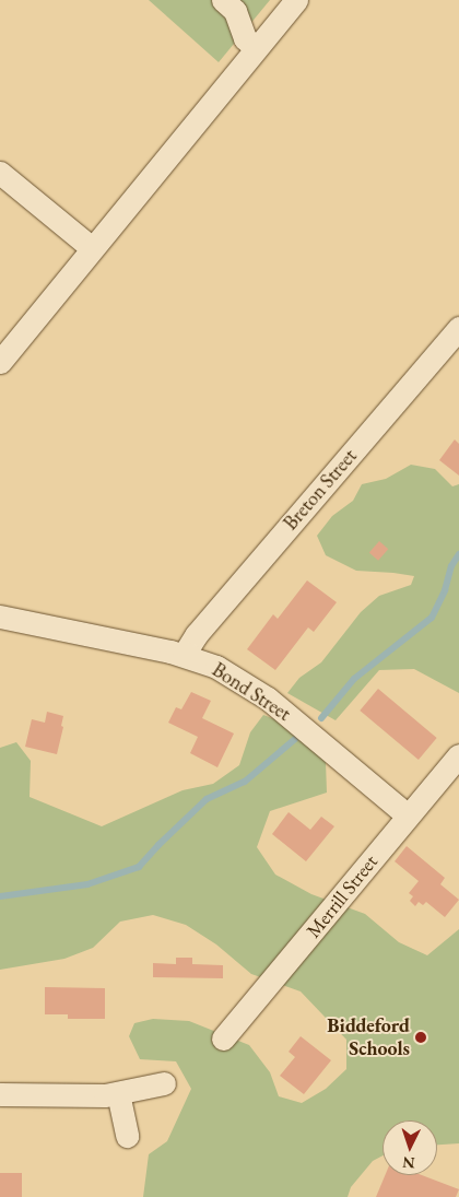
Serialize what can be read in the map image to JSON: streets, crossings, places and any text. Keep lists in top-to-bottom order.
{
  "streets": {
    "street": ["Breton Street", "Bond Street", "Merrill Street"]
  },
  "crossings": [
    ["Breton Street", "Bond Street"],
    ["Bond Street", "Merrill Street"]
  ],
  "places": ["Biddeford Schools"],
  "north": "bottom"
}
